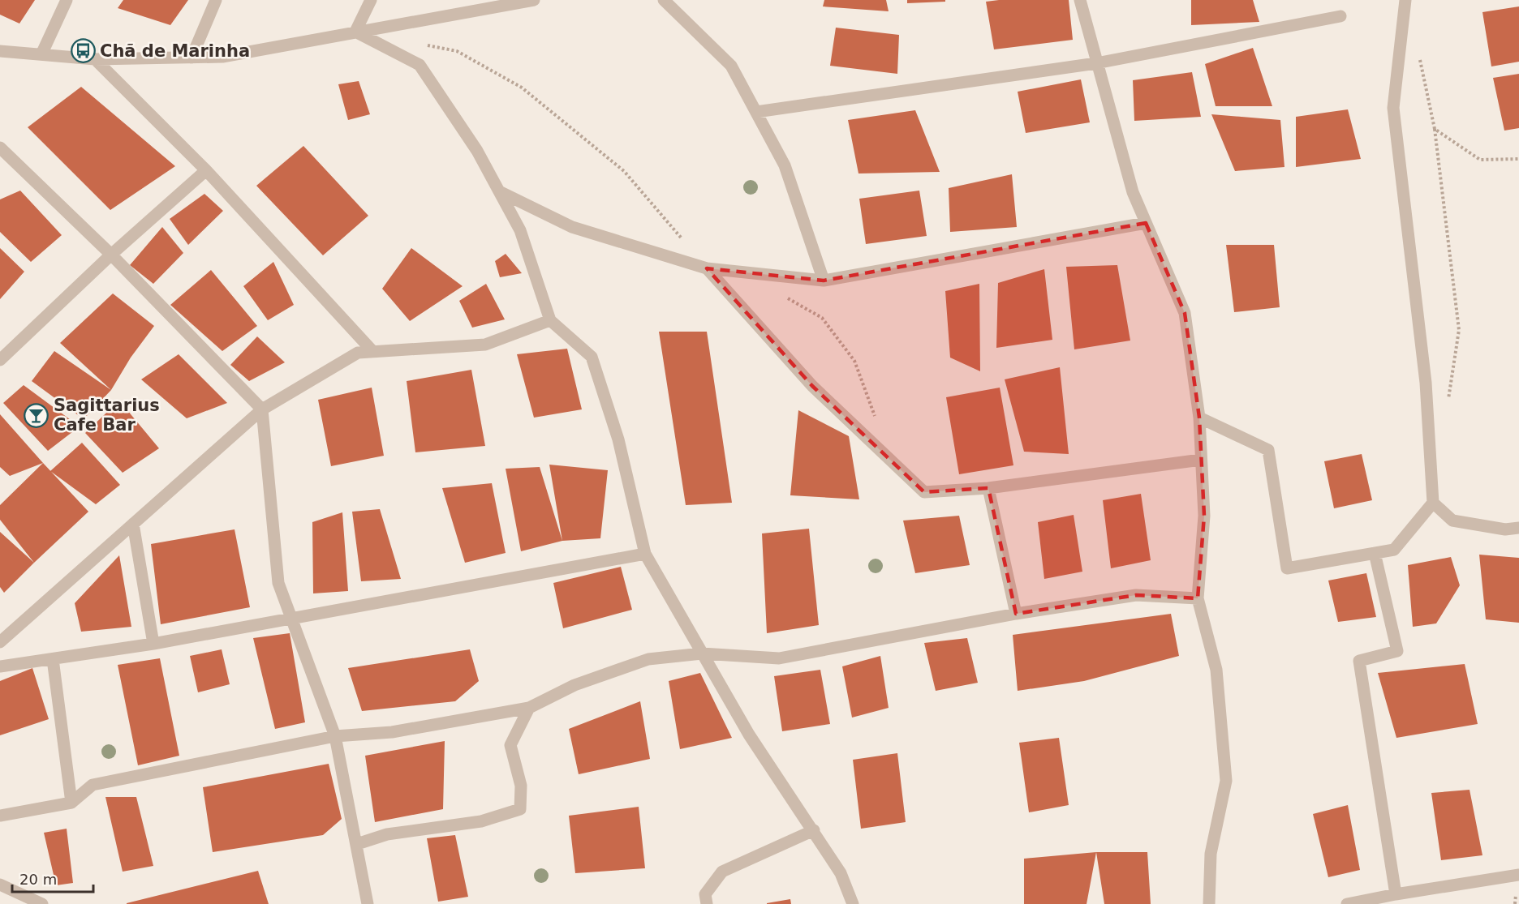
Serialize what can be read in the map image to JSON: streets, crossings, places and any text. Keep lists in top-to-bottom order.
{
  "places": {
    "bus stop": ["Chã de Marinha"],
    "bar": ["Sagittarius Cafe Bar"]
  },
  "scale_bar": "20 m"
}
